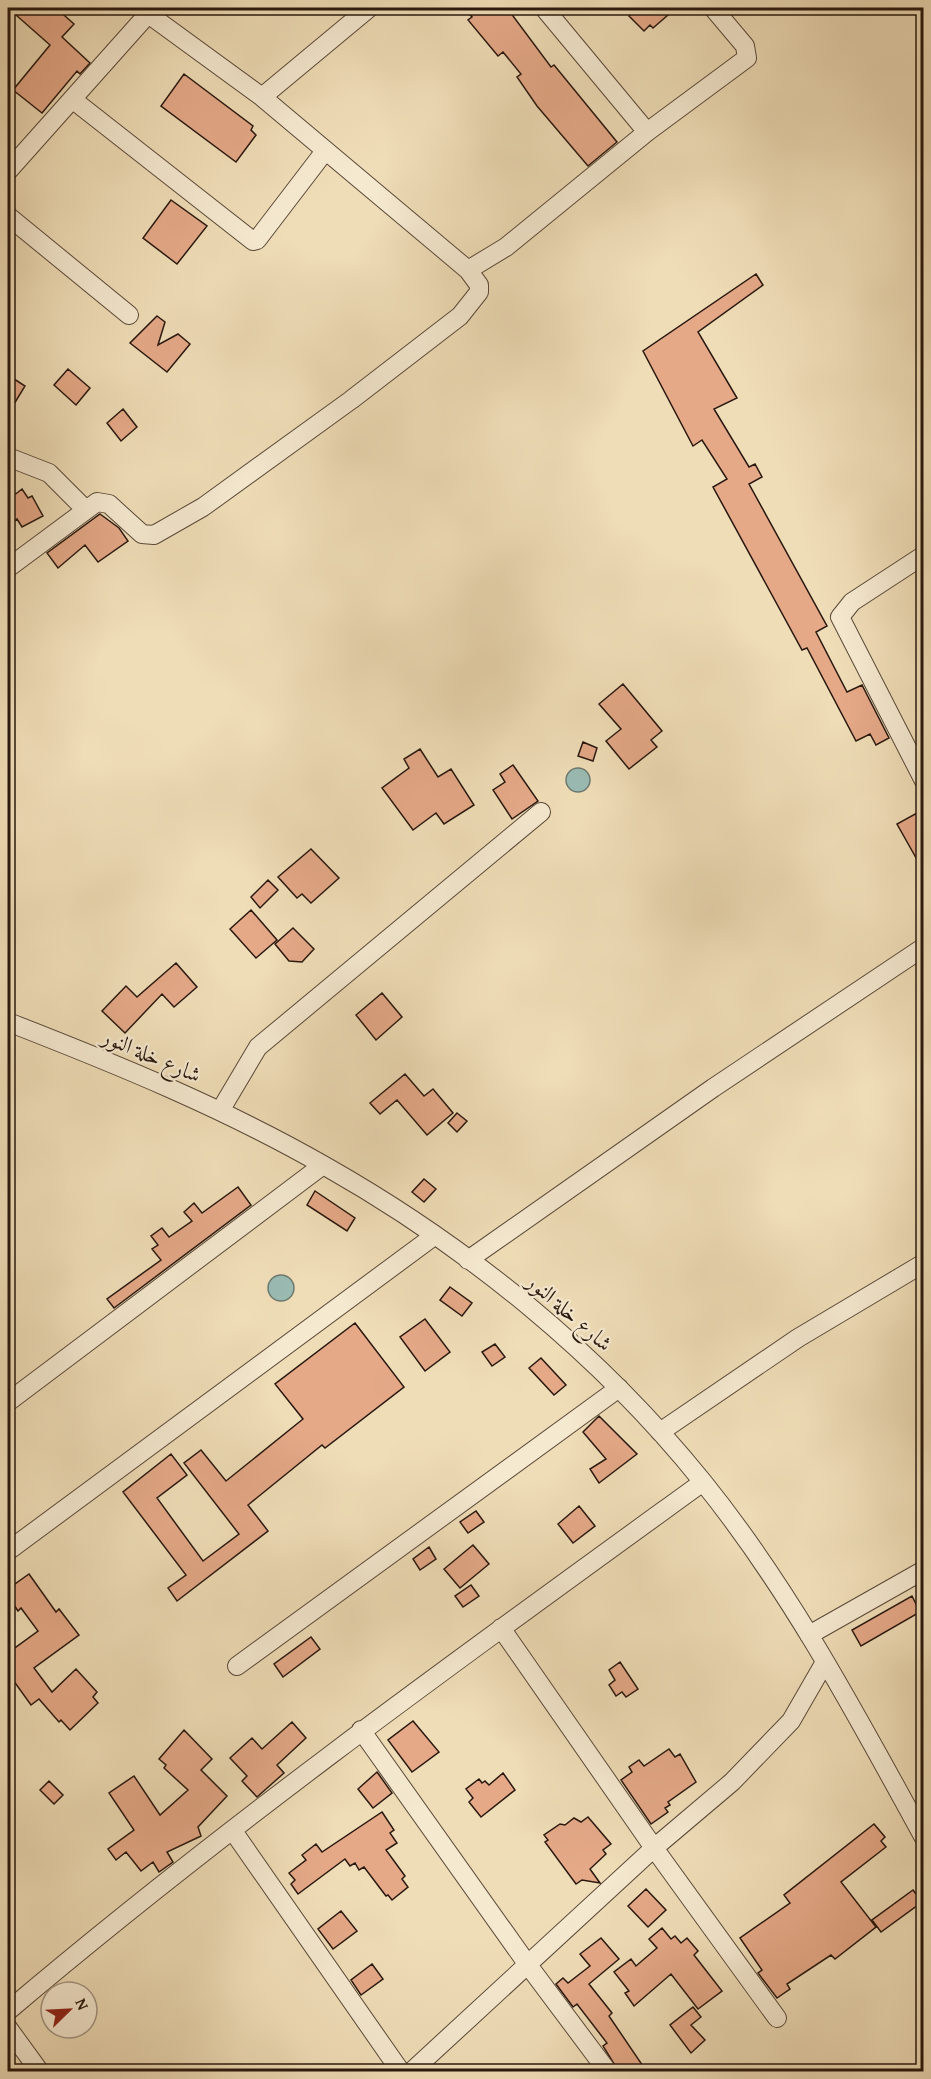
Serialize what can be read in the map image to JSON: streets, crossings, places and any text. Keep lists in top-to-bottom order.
{
  "streets": {
    "street": ["شارع خلة النور"]
  },
  "north": "top right"
}
